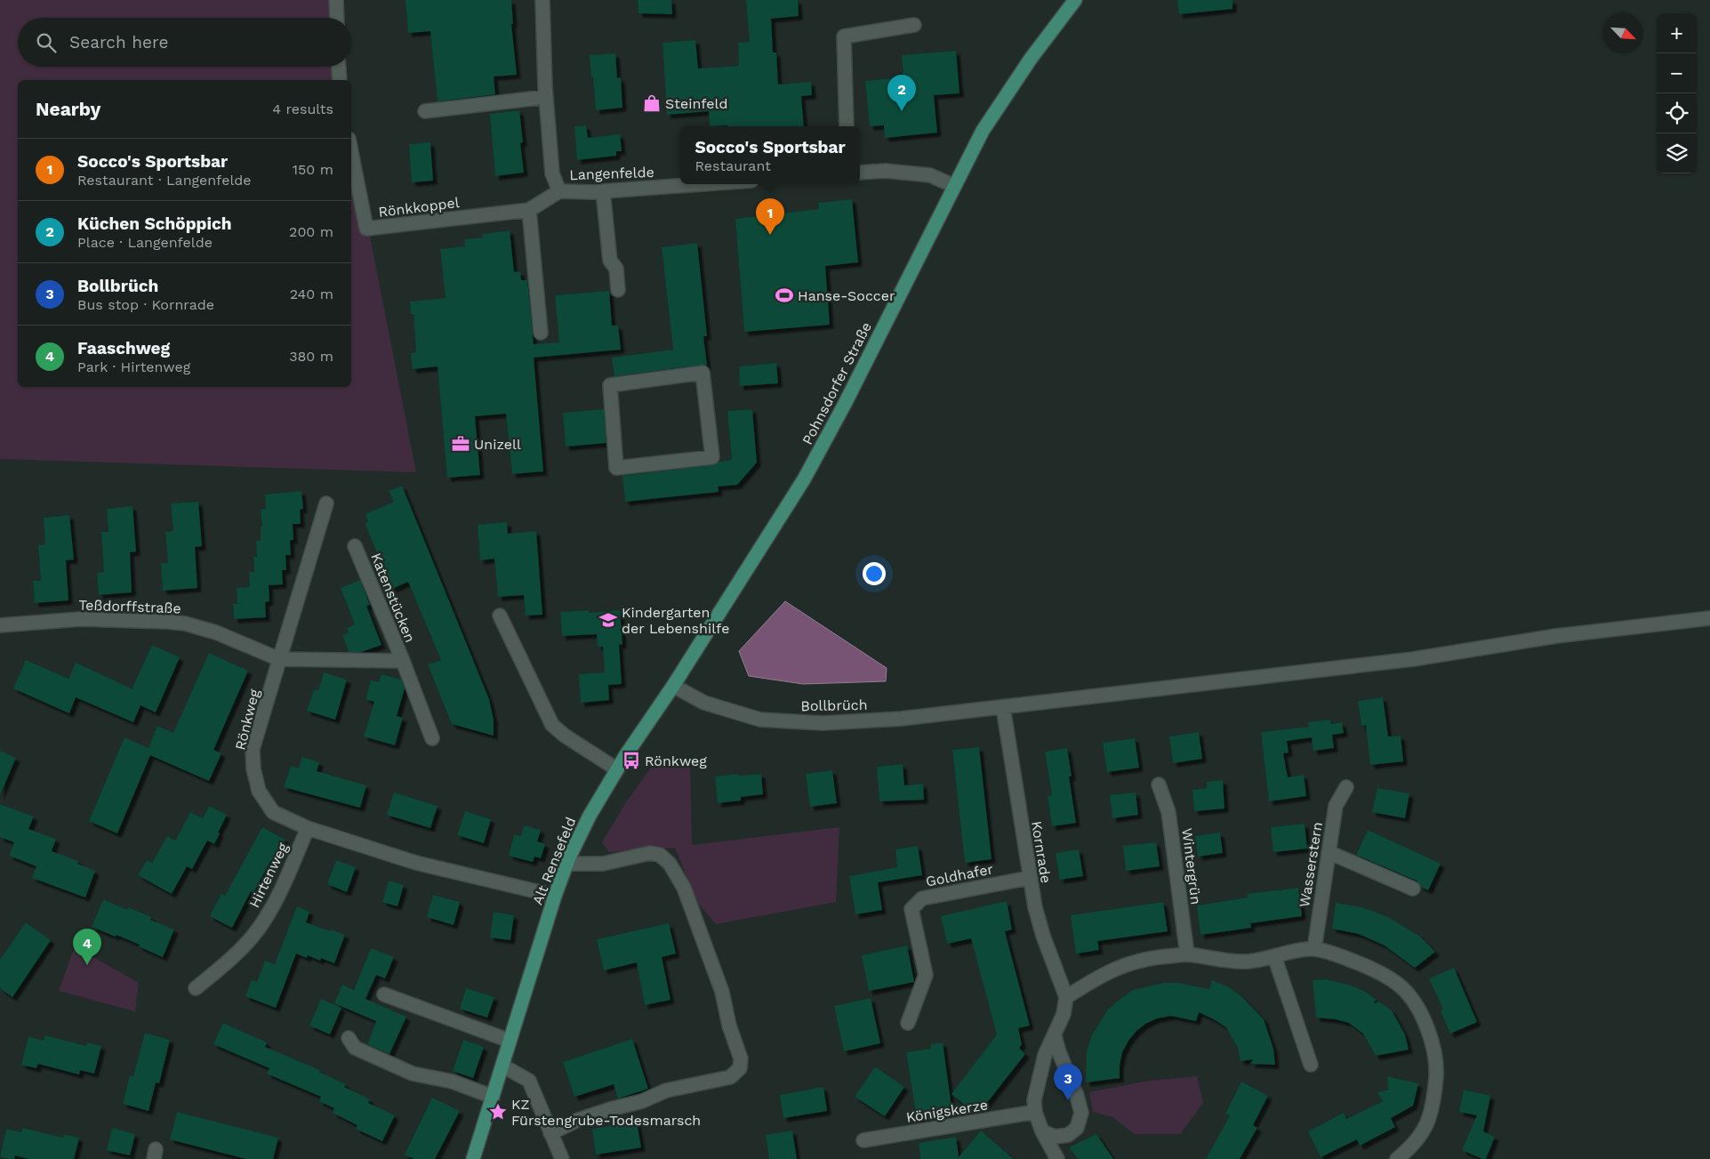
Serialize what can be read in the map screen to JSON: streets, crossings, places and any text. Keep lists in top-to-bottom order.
{
  "streets": {
    "main road": ["Pohnsdorfer Straße", "Alt Rensefeld"],
    "street": [
      "Langenfelde",
      "Rönkkoppel",
      "Katenstücken",
      "Teßdorffstraße",
      "Bollbrüch",
      "Rönkweg",
      "Kornrade",
      "Wasserstern",
      "Wintergrün",
      "Hirtenweg",
      "Goldhafer",
      "Königskerze"
    ]
  },
  "crossings": [
    ["Langenfelde", "Rönkkoppel"],
    ["Pohnsdorfer Straße", "Bollbrüch"],
    ["Pohnsdorfer Straße", "Alt Rensefeld"],
    ["Katenstücken", "Teßdorffstraße"],
    ["Katenstücken", "Rönkweg"],
    ["Teßdorffstraße", "Rönkweg"],
    ["Bollbrüch", "Kornrade"],
    ["Bollbrüch", "Alt Rensefeld"],
    ["Rönkweg", "Alt Rensefeld"],
    ["Rönkweg", "Hirtenweg"],
    ["Kornrade", "Goldhafer"]
  ],
  "places": {
    "shop": ["Steinfeld"],
    "sports": ["Hanse-Soccer"],
    "office": ["Unizell"],
    "school or university": ["Kindergarten der Lebenshilfe"],
    "bus stop": ["Rönkweg"],
    "place": ["KZ Fürstengrube-Todesmarsch"]
  },
  "north": "bottom right",
  "page": {
    "map_buttons": ["+", "−"],
    "search": "Search here",
    "pins": [
      "2",
      "1",
      "4",
      "3"
    ],
    "heading": ["Nearby", "4 results"],
    "popup": ["Socco's Sportsbar", "Restaurant"],
    "list": [
      {
        "mark": "1",
        "name": "Socco's Sportsbar",
        "note": "Restaurant · Langenfelde",
        "value": "150 m"
      },
      {
        "mark": "2",
        "name": "Küchen Schöppich",
        "note": "Place · Langenfelde",
        "value": "200 m"
      },
      {
        "mark": "3",
        "name": "Bollbrüch",
        "note": "Bus stop · Kornrade",
        "value": "240 m"
      },
      {
        "mark": "4",
        "name": "Faaschweg",
        "note": "Park · Hirtenweg",
        "value": "380 m"
      }
    ]
  }
}
